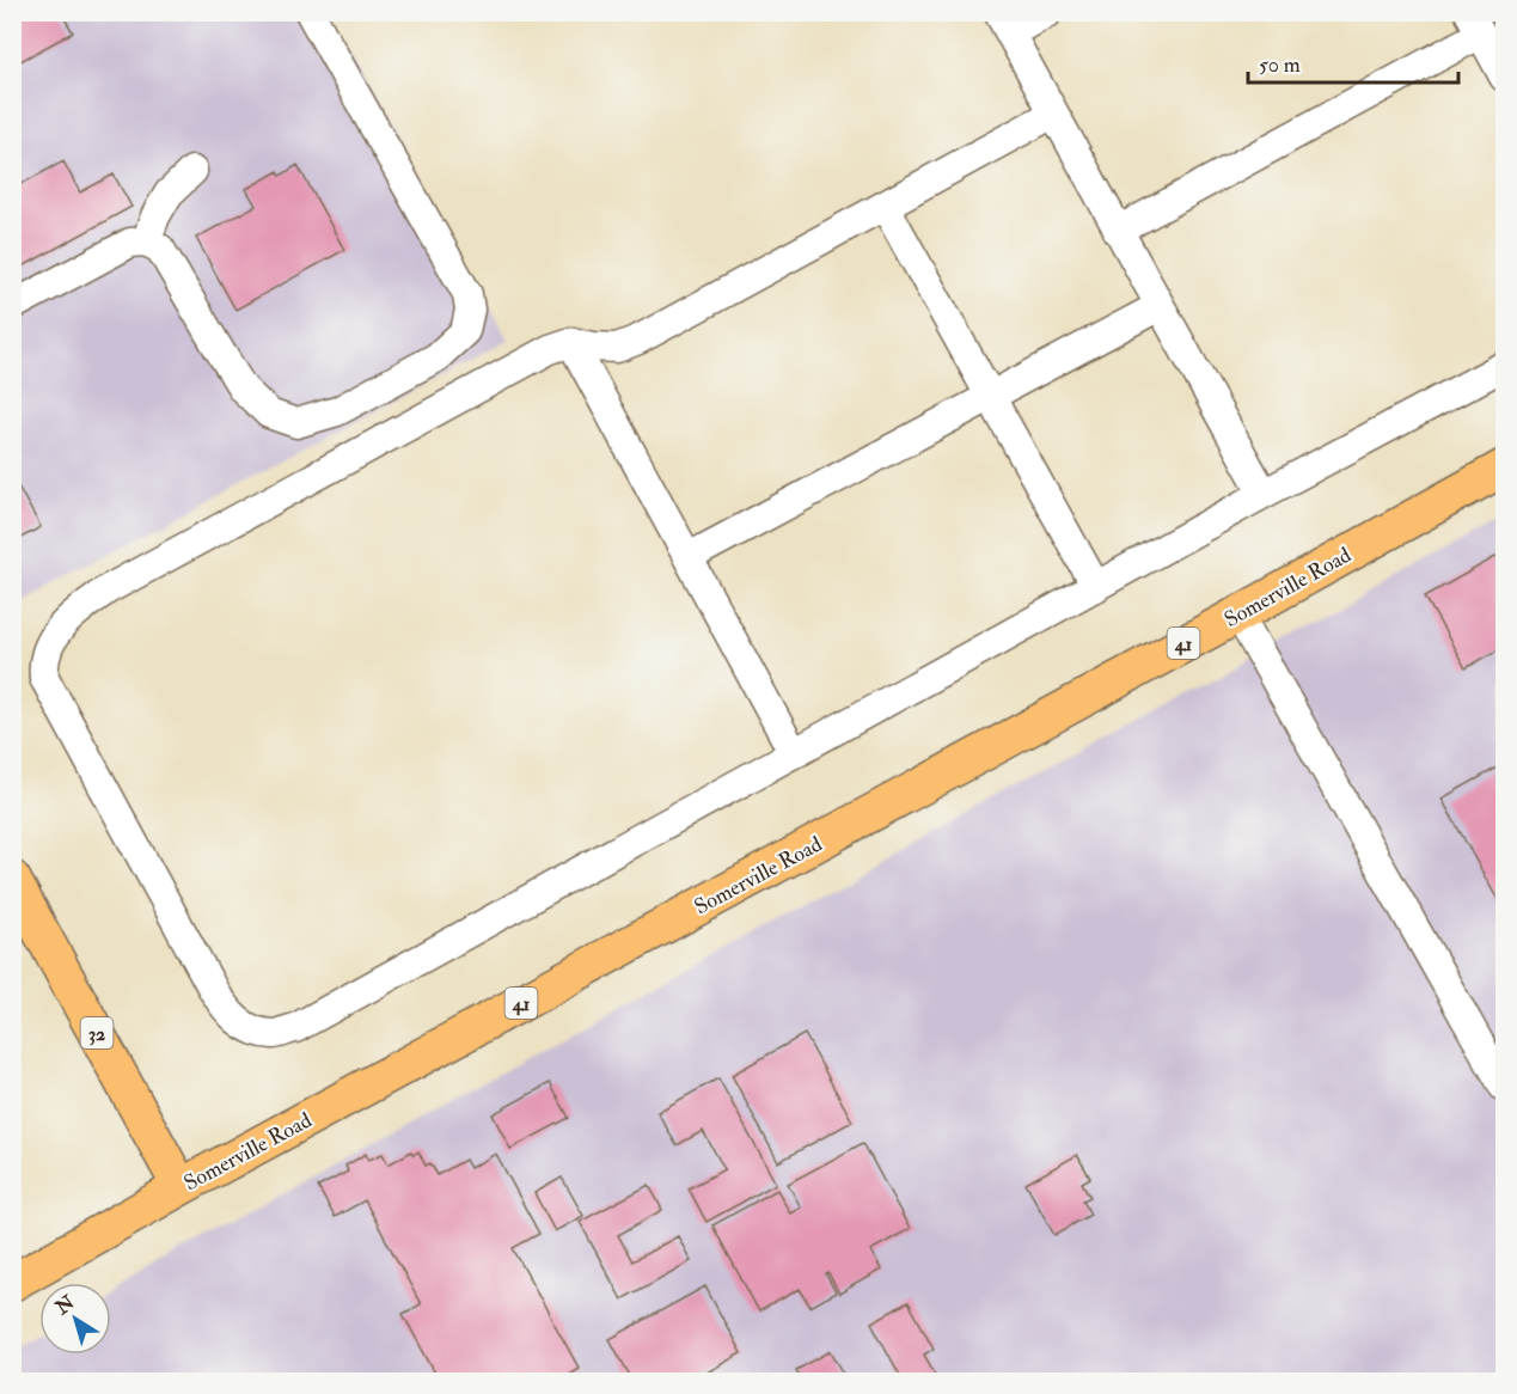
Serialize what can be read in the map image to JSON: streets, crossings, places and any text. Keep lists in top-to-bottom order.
{
  "streets": {
    "main road": ["Somerville Road", "41", "32"]
  },
  "crossings": [
    ["Somerville Road", "32"]
  ],
  "scale_bar": "50 m",
  "north": "top left"
}
